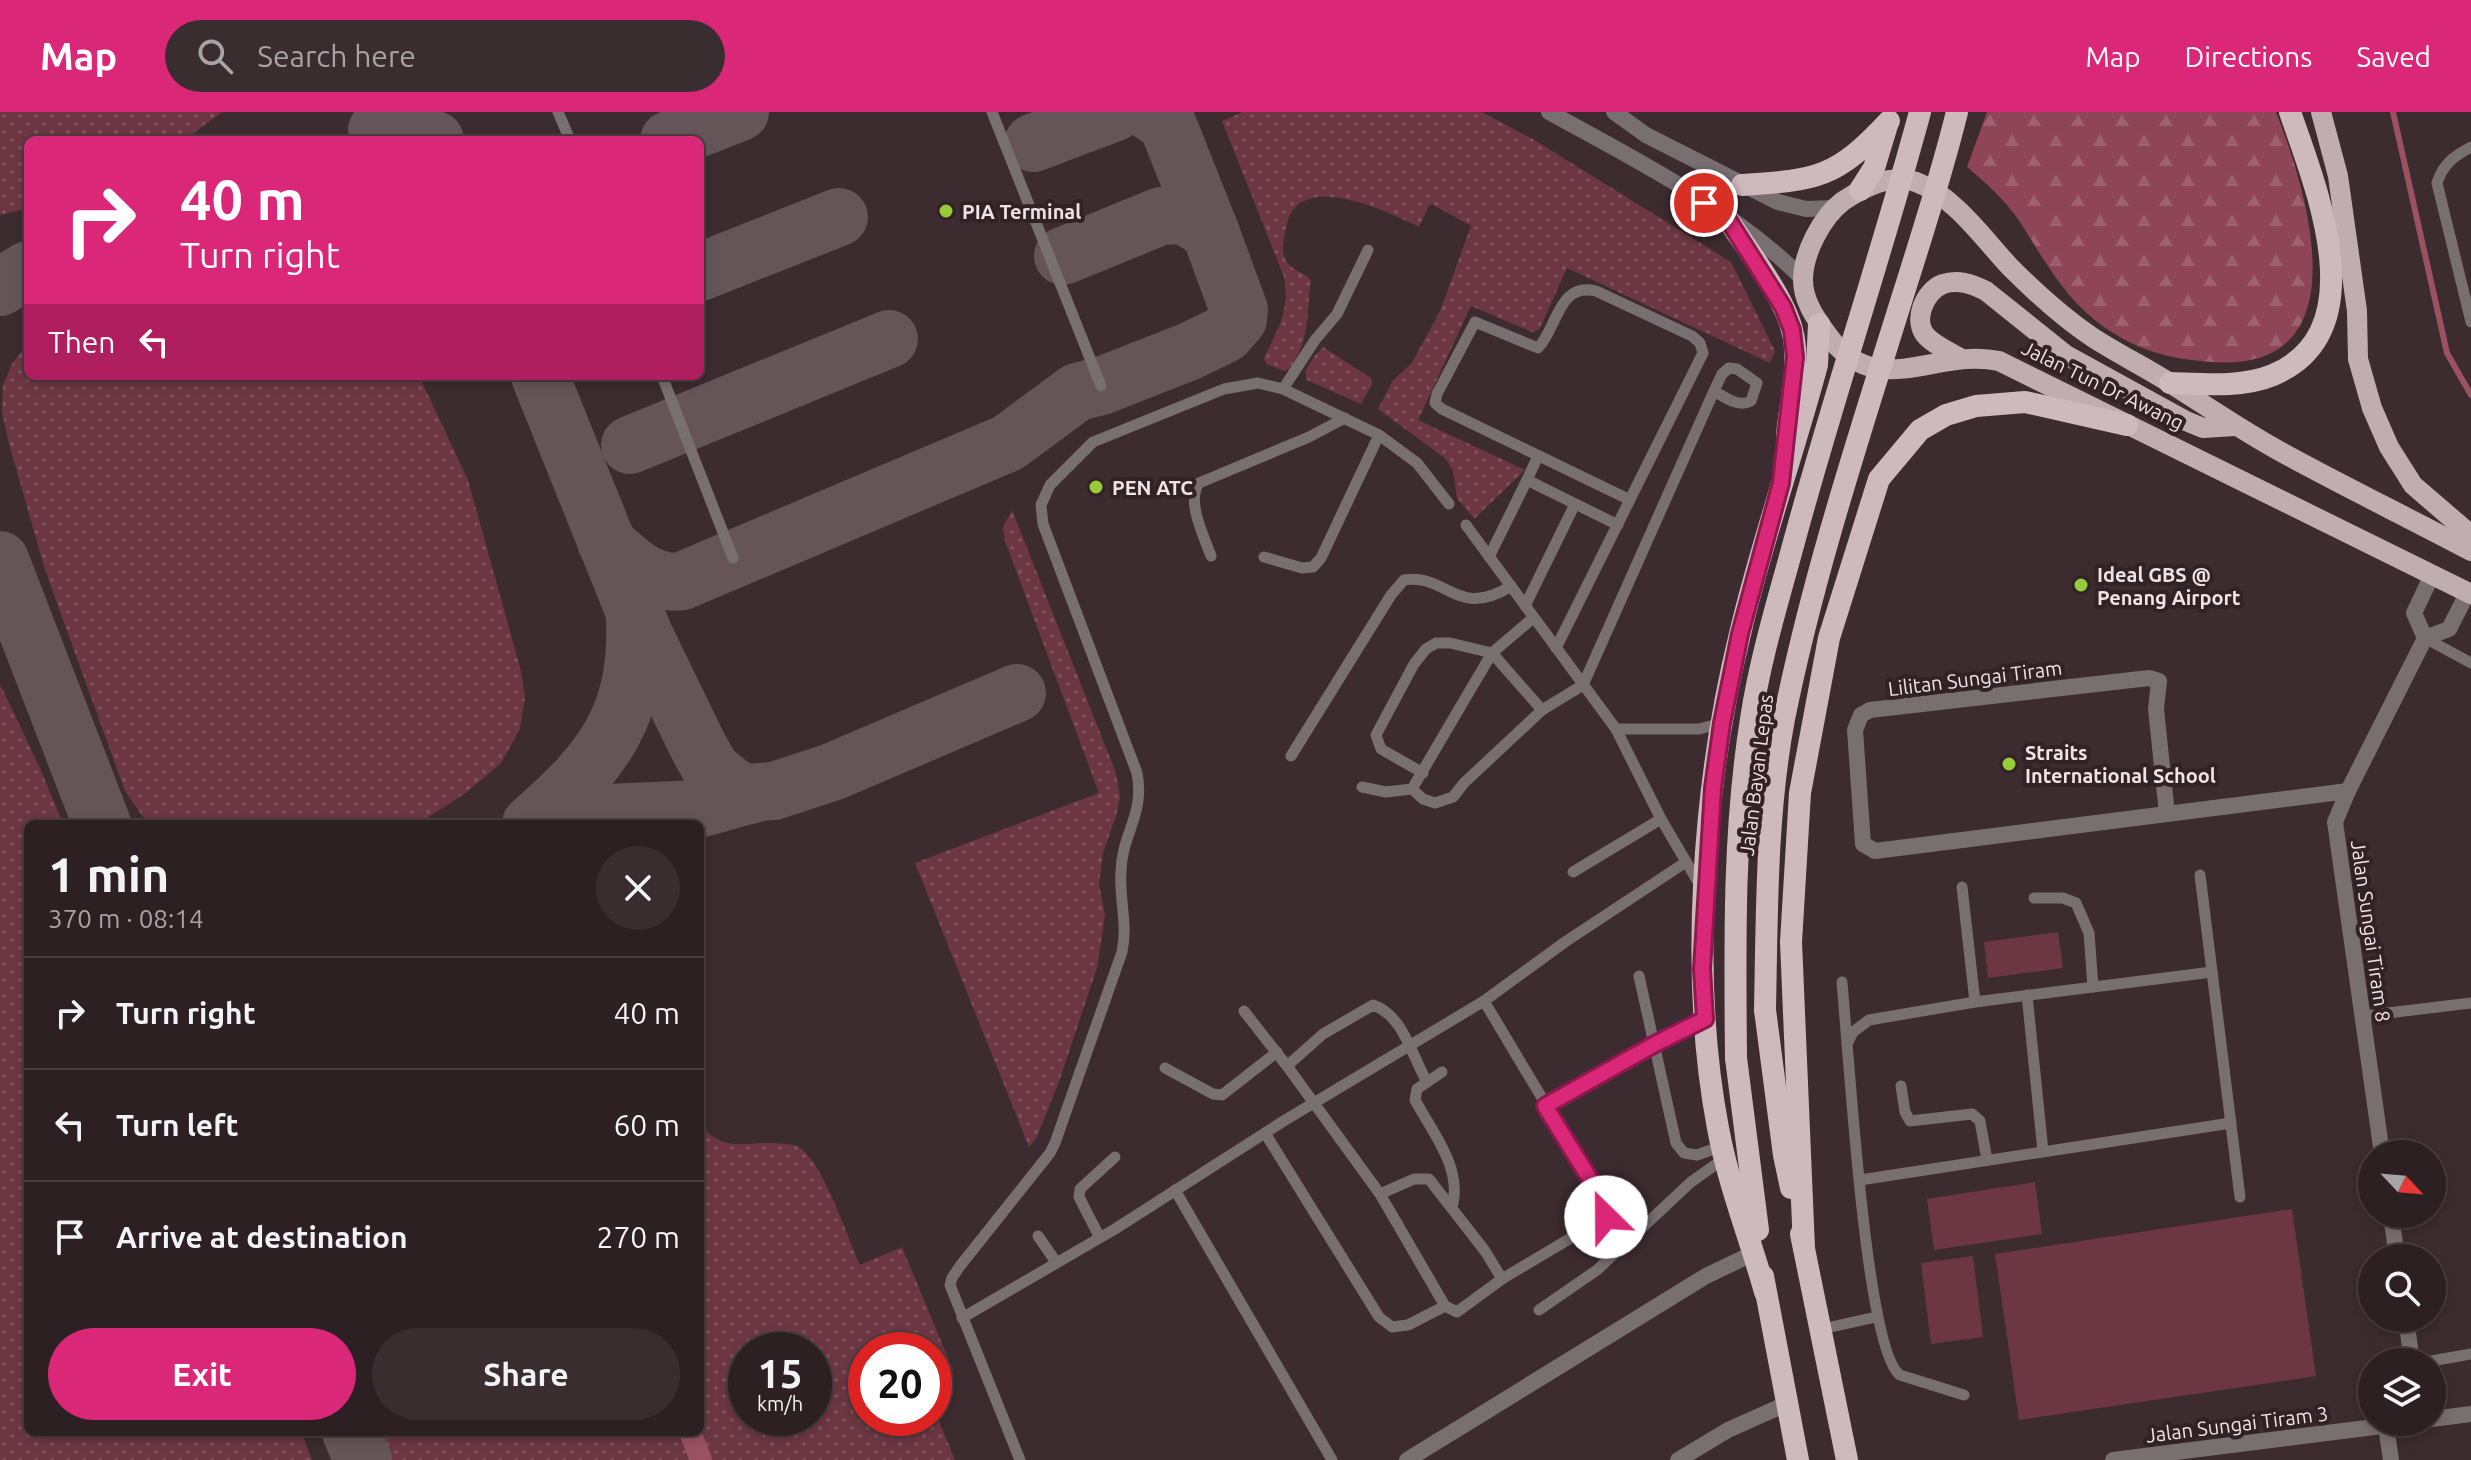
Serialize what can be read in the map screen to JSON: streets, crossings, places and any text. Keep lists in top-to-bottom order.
{
  "streets": {
    "highway": ["Jalan Bayan Lepas"],
    "main road": ["Jalan Tun Dr Awang"],
    "street": ["Lilitan Sungai Tiram", "Jalan Sungai Tiram 8", "Jalan Sungai Tiram 3"]
  },
  "crossings": [
    ["Jalan Tun Dr Awang", "Jalan Sungai Tiram 8"],
    ["Lilitan Sungai Tiram", "Jalan Sungai Tiram 8"]
  ],
  "places": [
    "PIA Terminal",
    "PEN ATC",
    "Ideal GBS @ Penang Airport",
    "Straits International School"
  ],
  "north": "bottom right",
  "page": {
    "header": "Map",
    "search": "Search here",
    "nav": ["Map", "Directions", "Saved"],
    "turn": ["40 m", "Turn right"],
    "then": "Then",
    "heading": ["1 min", "370 m · 08:14"],
    "list": [
      {
        "name": "Turn right",
        "value": "40 m"
      },
      {
        "name": "Turn left",
        "value": "60 m"
      },
      {
        "name": "Arrive at destination",
        "value": "270 m"
      }
    ],
    "buttons": ["Exit", "Share"],
    "speed": "15 km/h",
    "limit": "20"
  }
}
